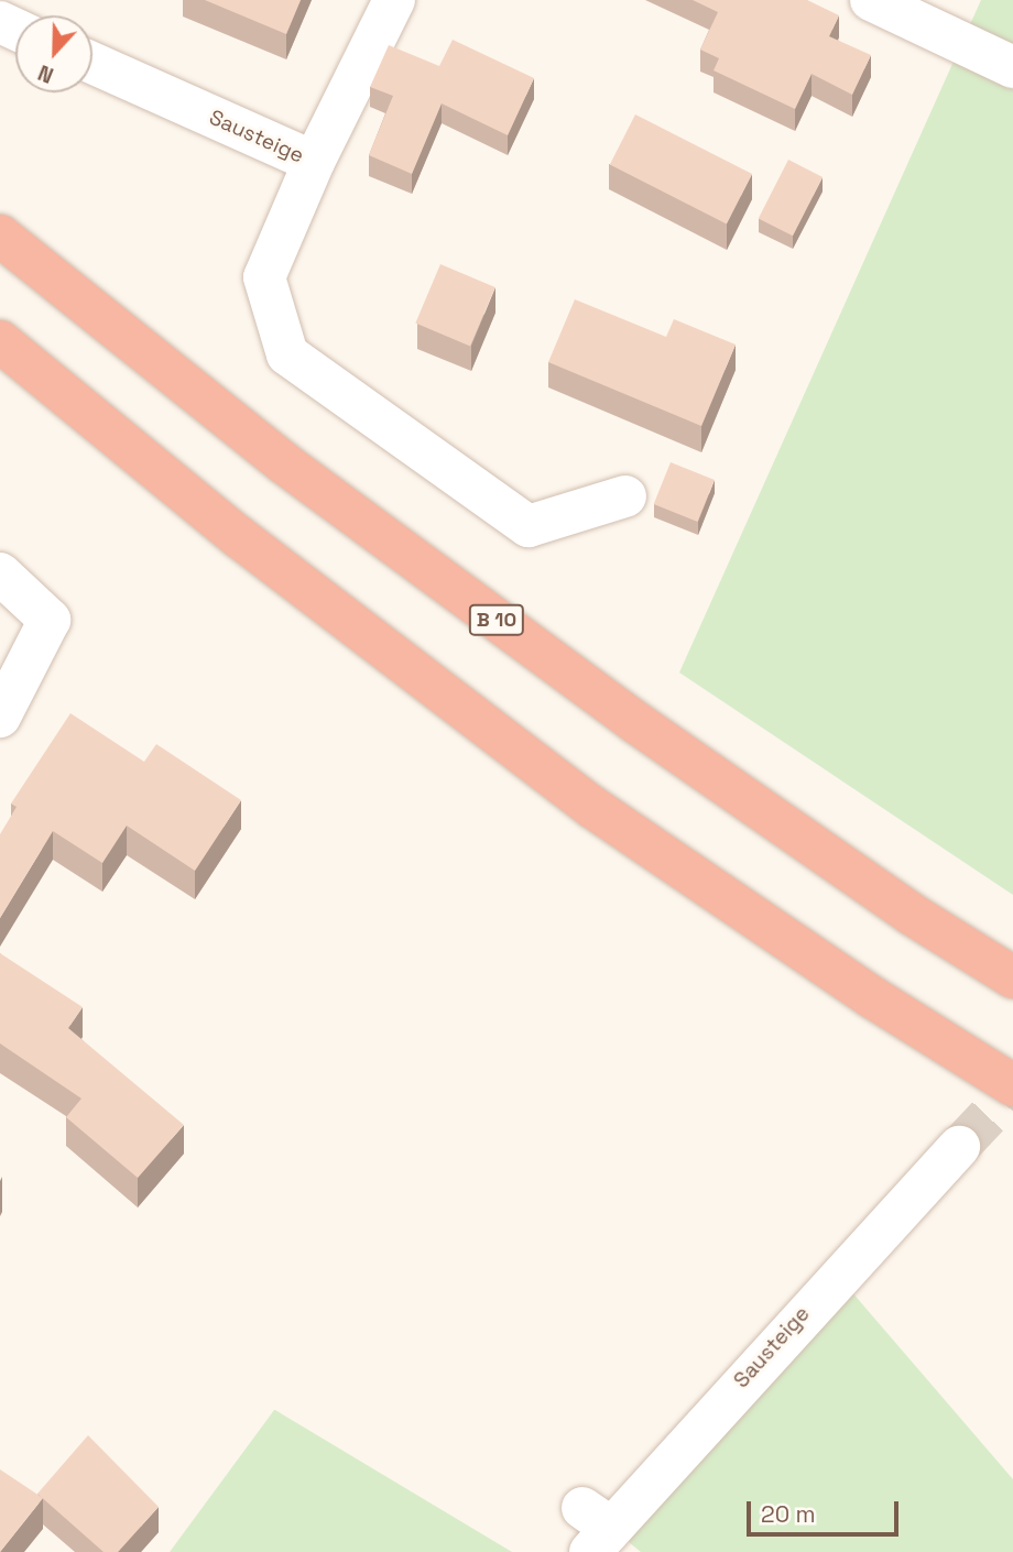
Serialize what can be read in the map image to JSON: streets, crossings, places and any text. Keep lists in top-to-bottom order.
{
  "streets": {
    "highway": ["B 10"],
    "street": ["Sausteige"]
  },
  "scale_bar": "20 m",
  "north": "bottom"
}
